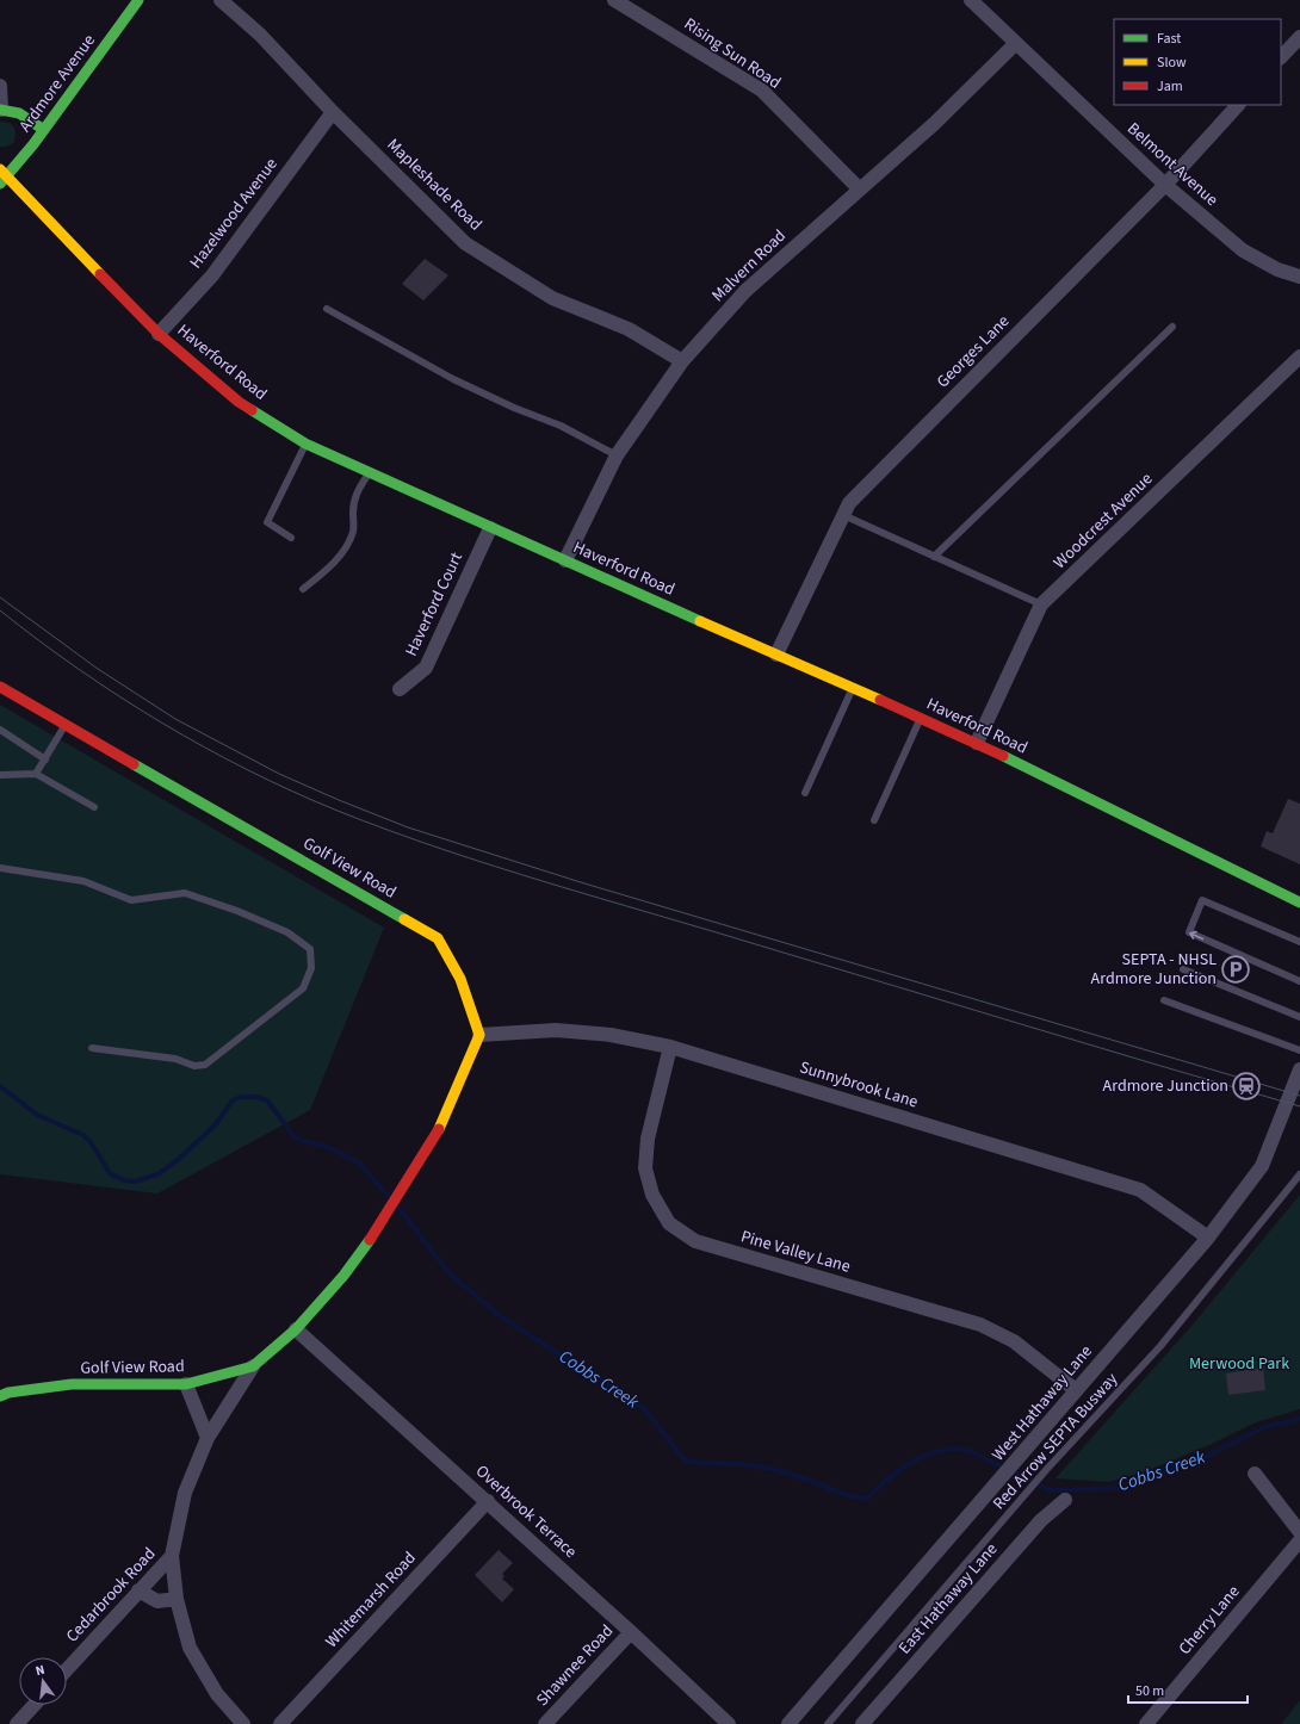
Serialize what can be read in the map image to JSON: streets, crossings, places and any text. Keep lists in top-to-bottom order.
{
  "streets": {
    "street": [
      "Rising Sun Road",
      "Ardmore Avenue",
      "Belmont Avenue",
      "Mapleshade Road",
      "Hazelwood Avenue",
      "Malvern Road",
      "Georges Lane",
      "Haverford Road",
      "Woodcrest Avenue",
      "Haverford Court",
      "Golf View Road",
      "Sunnybrook Lane",
      "Pine Valley Lane",
      "West Hathaway Lane",
      "Overbrook Terrace",
      "Cedarbrook Road",
      "East Hathaway Lane",
      "Whitemarsh Road",
      "Cherry Lane",
      "Shawnee Road"
    ],
    "lane": ["Red Arrow SEPTA Busway"]
  },
  "crossings": [
    ["Rising Sun Road", "Malvern Road"],
    ["Ardmore Avenue", "Haverford Road"],
    ["Belmont Avenue", "Malvern Road"],
    ["Belmont Avenue", "Georges Lane"],
    ["Mapleshade Road", "Hazelwood Avenue"],
    ["Mapleshade Road", "Malvern Road"],
    ["Hazelwood Avenue", "Haverford Road"],
    ["Malvern Road", "Haverford Road"],
    ["Georges Lane", "Haverford Road"],
    ["Haverford Road", "Woodcrest Avenue"],
    ["Haverford Road", "Haverford Court"],
    ["Golf View Road", "Sunnybrook Lane"],
    ["Golf View Road", "Overbrook Terrace"],
    ["Sunnybrook Lane", "Pine Valley Lane"],
    ["Sunnybrook Lane", "West Hathaway Lane"],
    ["Pine Valley Lane", "West Hathaway Lane"],
    ["Overbrook Terrace", "Whitemarsh Road"],
    ["Overbrook Terrace", "Shawnee Road"]
  ],
  "water": ["Cobbs Creek"],
  "parks": ["Merwood Park"],
  "places": {
    "parking": ["SEPTA - NHSL Ardmore Junction"],
    "station": ["Ardmore Junction"]
  },
  "legend": ["Fast", "Slow", "Jam"],
  "scale_bar": "50 m",
  "north": "top"
}
